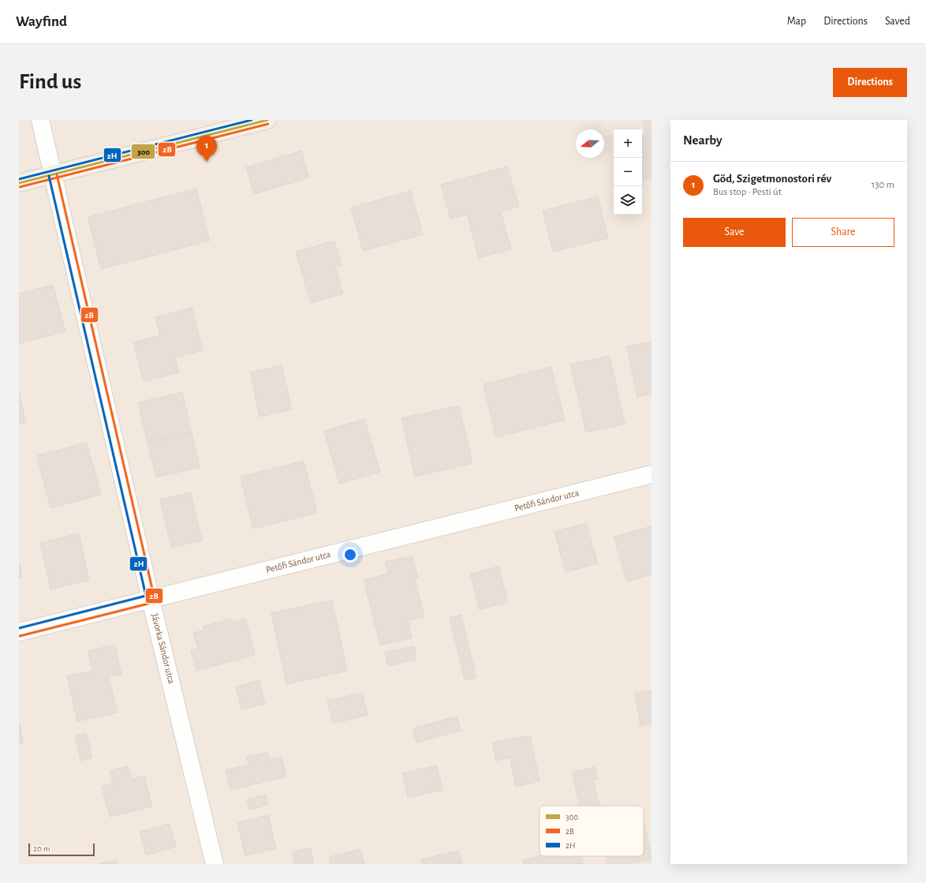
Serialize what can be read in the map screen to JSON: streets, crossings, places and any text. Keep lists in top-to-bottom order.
{
  "streets": {
    "street": ["Petőfi Sándor utca", "Jávorka Sándor utca"]
  },
  "crossings": [
    ["Petőfi Sándor utca", "Jávorka Sándor utca"]
  ],
  "lines": ["transit line 300", "transit line 2H", "transit line 2B"],
  "legend": ["300", "2B", "2H"],
  "scale_bar": "20 m",
  "north": "left",
  "page": {
    "header": "Wayfind",
    "nav": ["Map", "Directions", "Saved"],
    "buttons": [
      "Directions",
      ["Save", "Share"]
    ],
    "title": "Find us",
    "heading": "Nearby",
    "map_buttons": ["+", "−"],
    "pins": "1",
    "list": [
      {
        "mark": "1",
        "name": "Göd, Szigetmonostori rév",
        "note": "Bus stop · Pesti út",
        "value": "130 m"
      }
    ],
    "scale": "20 m"
  }
}
